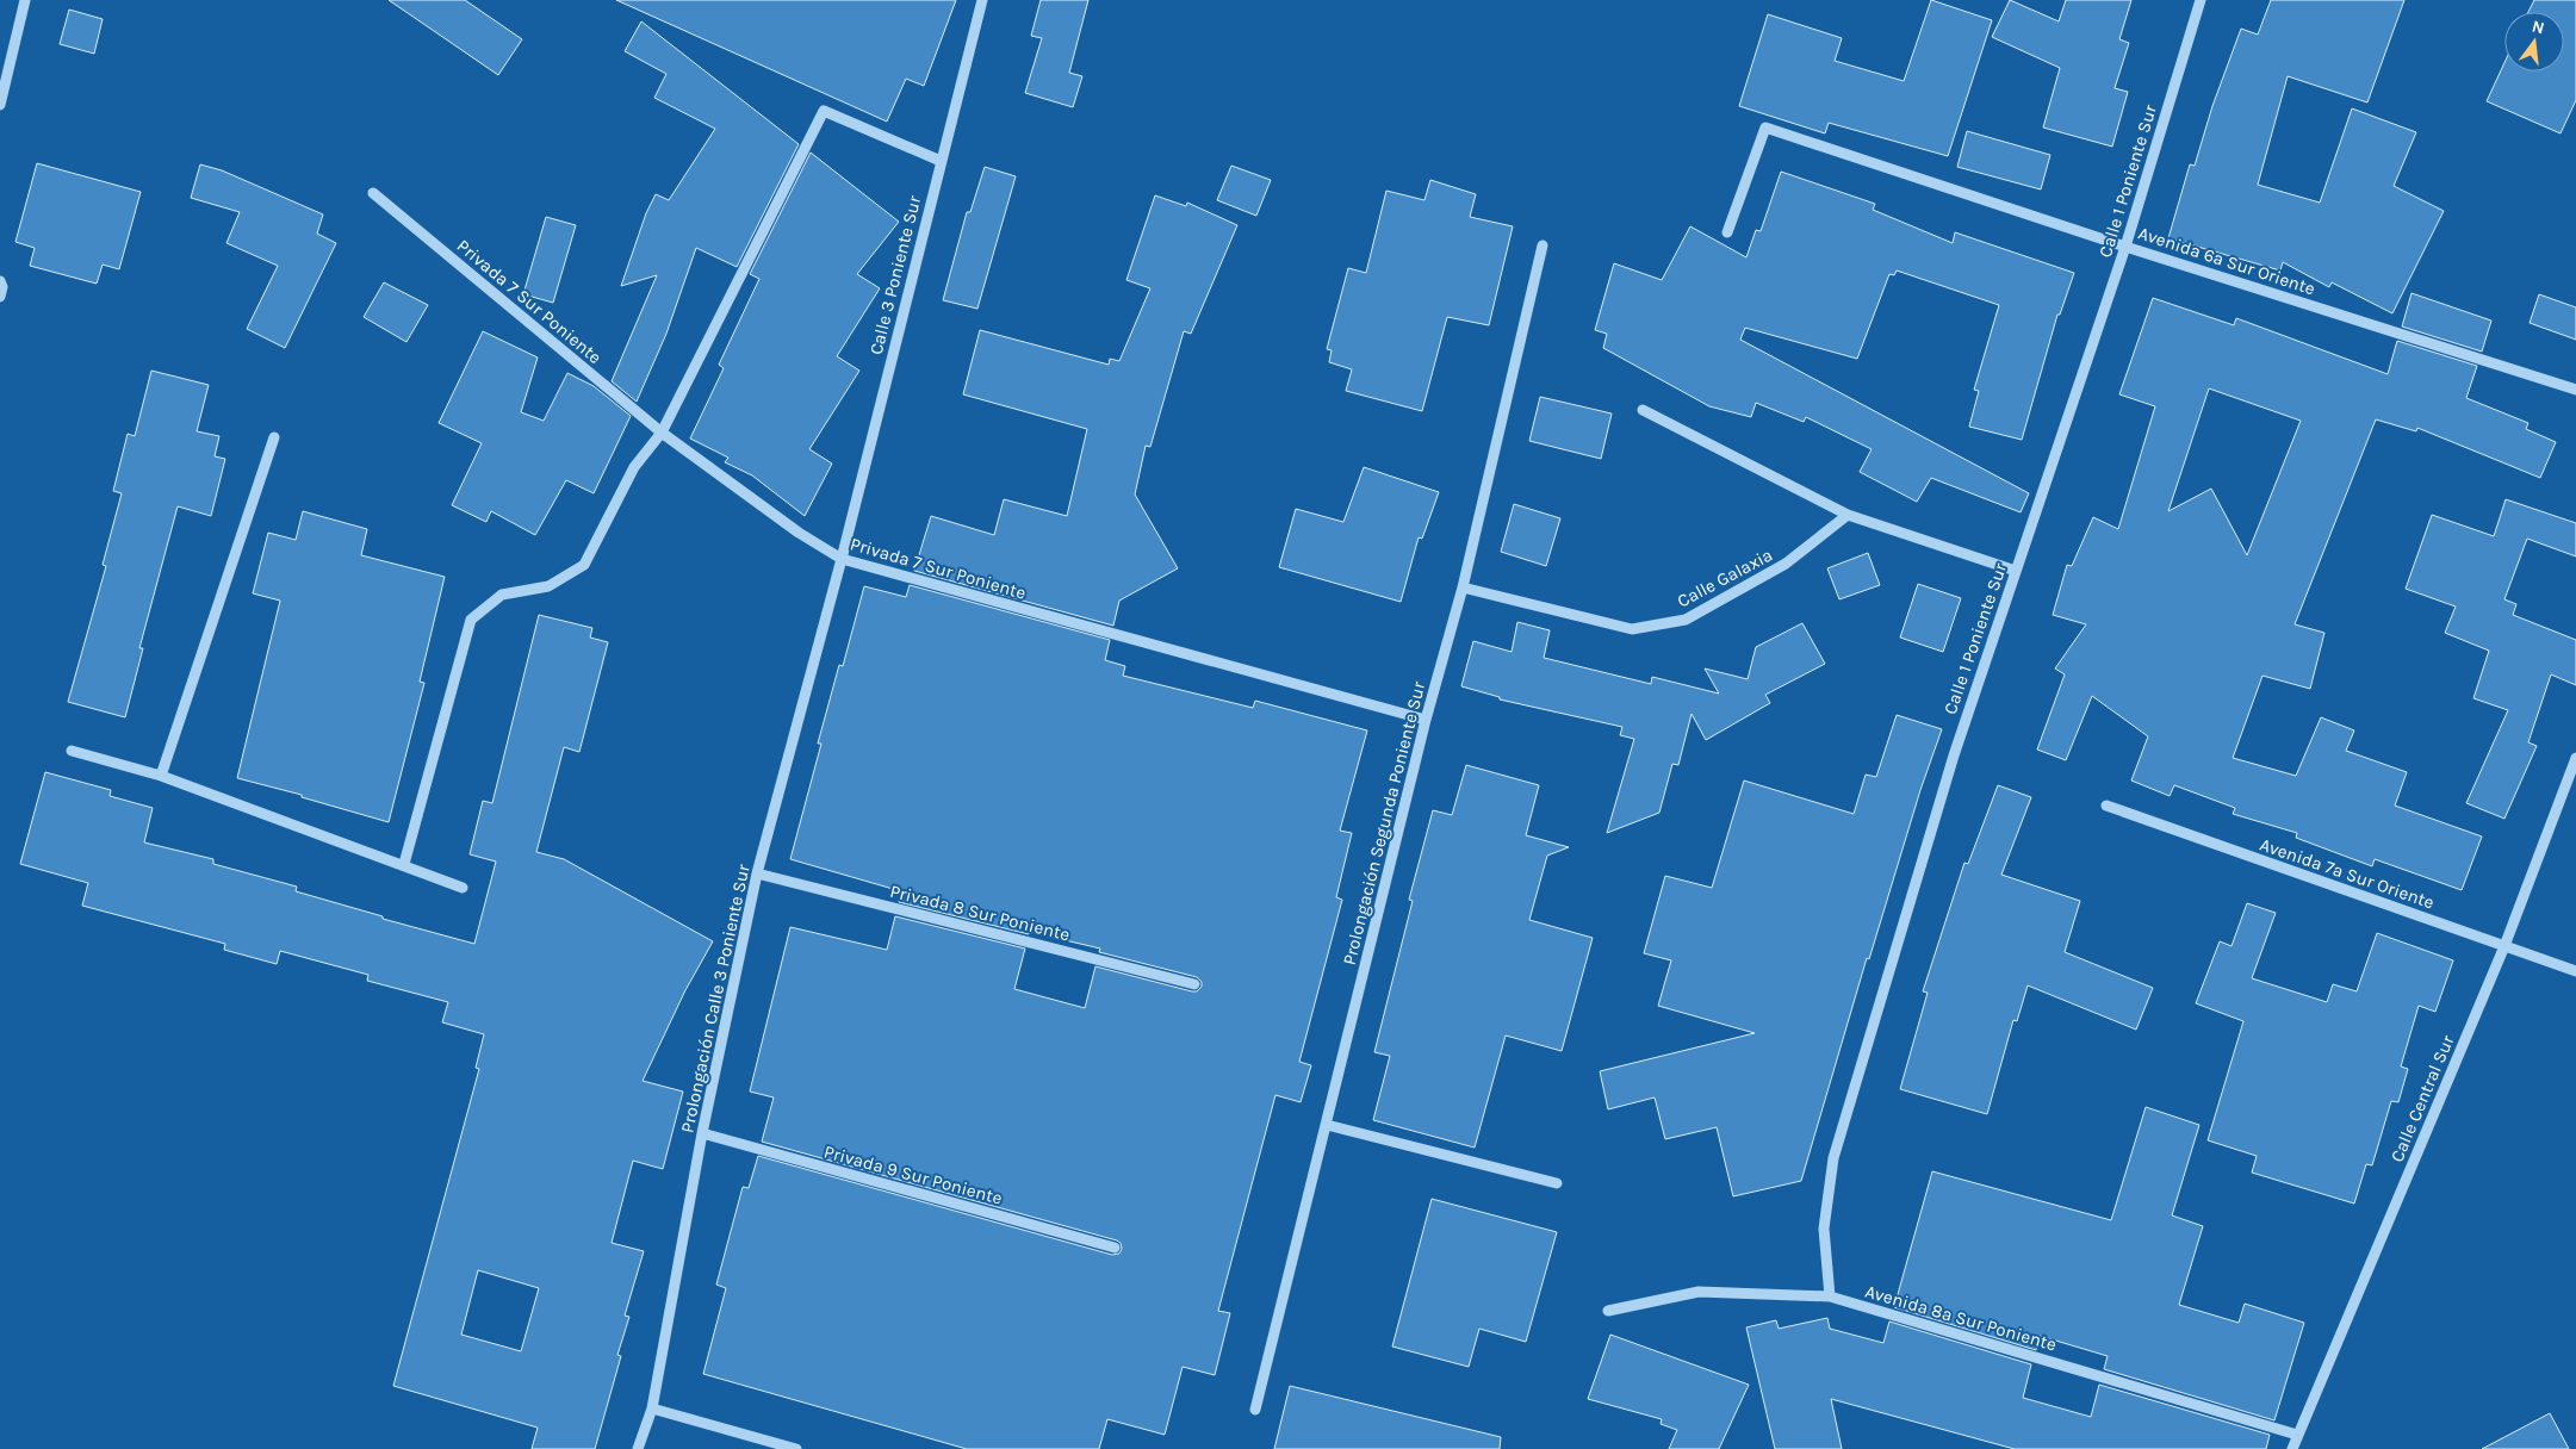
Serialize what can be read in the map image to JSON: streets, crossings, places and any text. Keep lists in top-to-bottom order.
{
  "streets": {
    "street": [
      "Calle 1 Poniente Sur",
      "Avenida 6a Sur Oriente",
      "Calle 3 Poniente Sur",
      "Privada 7 Sur Poniente",
      "Calle Galaxia",
      "Prolongación Segunda Poniente Sur",
      "Avenida 7a Sur Oriente",
      "Privada 8 Sur Poniente",
      "Prolongación Calle 3 Poniente Sur",
      "Calle Central Sur",
      "Privada 9 Sur Poniente",
      "Avenida 8a Sur Poniente"
    ]
  },
  "crossings": [
    ["Calle 1 Poniente Sur", "Avenida 6a Sur Oriente"],
    ["Calle 1 Poniente Sur", "Avenida 8a Sur Poniente"],
    ["Calle 3 Poniente Sur", "Privada 7 Sur Poniente"],
    ["Calle 3 Poniente Sur", "Prolongación Calle 3 Poniente Sur"],
    ["Privada 7 Sur Poniente", "Prolongación Segunda Poniente Sur"],
    ["Privada 7 Sur Poniente", "Prolongación Calle 3 Poniente Sur"],
    ["Calle Galaxia", "Prolongación Segunda Poniente Sur"],
    ["Avenida 7a Sur Oriente", "Calle Central Sur"],
    ["Privada 8 Sur Poniente", "Prolongación Calle 3 Poniente Sur"],
    ["Prolongación Calle 3 Poniente Sur", "Privada 9 Sur Poniente"],
    ["Calle Central Sur", "Avenida 8a Sur Poniente"]
  ],
  "north": "top"
}
